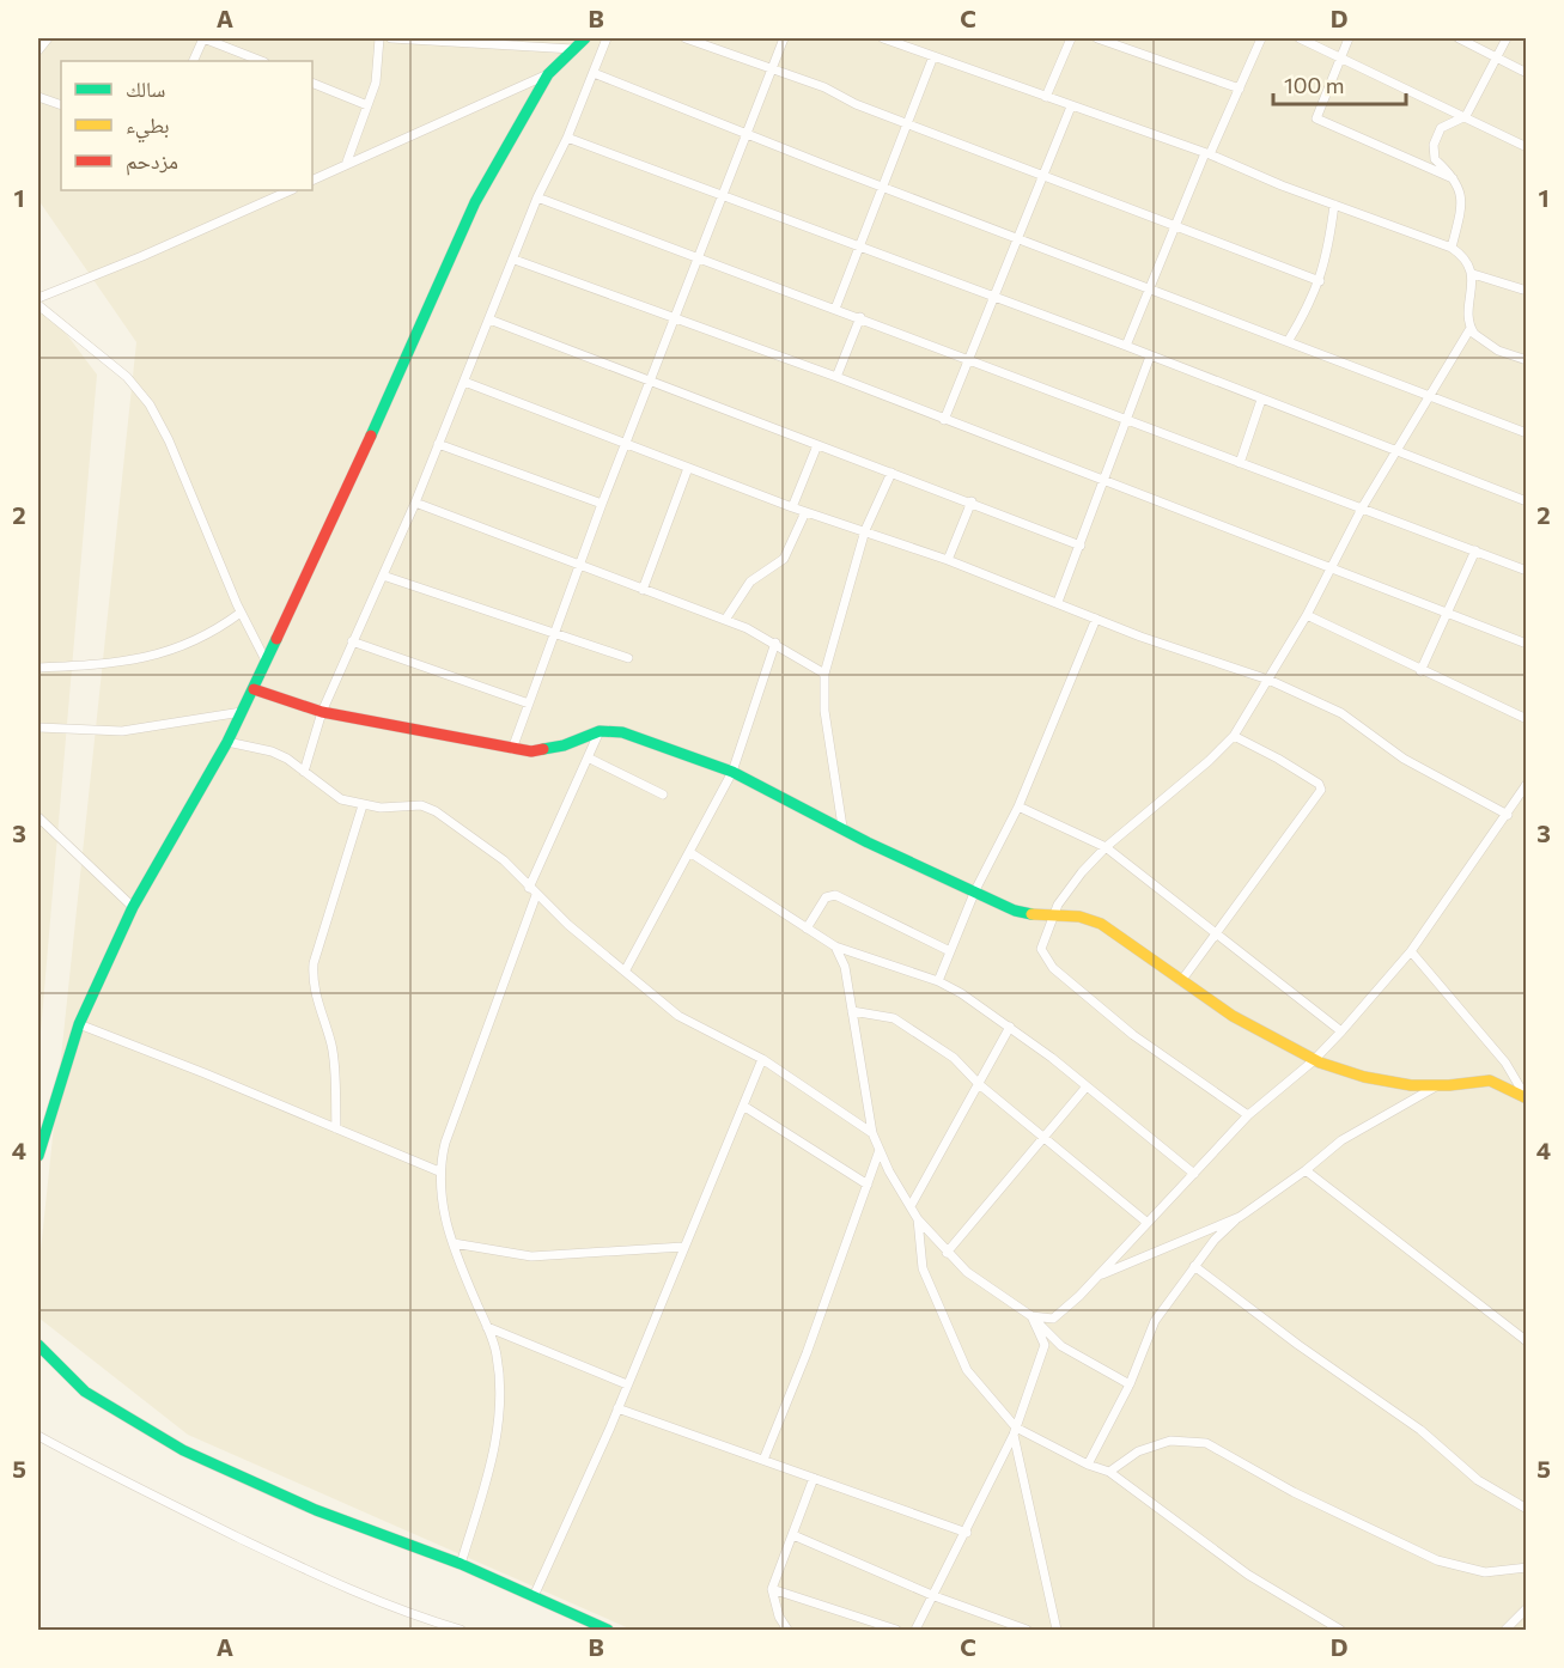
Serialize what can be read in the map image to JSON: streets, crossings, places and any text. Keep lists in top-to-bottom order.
{
  "legend": ["سالك", "بطيء", "مزدحم"],
  "scale_bar": "100 m",
  "grid": {
    "columns": [
      "A",
      "B",
      "C",
      "D"
    ],
    "rows": [
      "1",
      "2",
      "3",
      "4",
      "5"
    ]
  }
}
